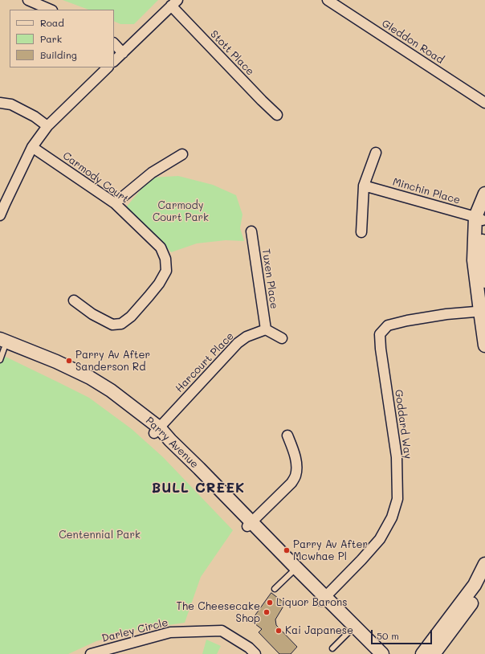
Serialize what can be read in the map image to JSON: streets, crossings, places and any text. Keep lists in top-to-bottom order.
{
  "streets": {
    "main road": ["Parry Avenue"],
    "street": [
      "Gleddon Road",
      "Stott Place",
      "Carmody Court",
      "Minchin Place",
      "Tuxen Place",
      "Harcourt Place",
      "Goddard Way",
      "Darley Circle"
    ]
  },
  "crossings": [
    ["Tuxen Place", "Harcourt Place"],
    ["Harcourt Place", "Parry Avenue"],
    ["Goddard Way", "Parry Avenue"]
  ],
  "districts": ["BULL CREEK"],
  "parks": ["Carmody Court Park", "Centennial Park"],
  "places": [
    "Parry Av After Sanderson Rd",
    "Parry Av After Mcwhae Pl",
    "Liquor Barons",
    "The Cheesecake Shop",
    "Kai Japanese"
  ],
  "legend": ["Road", "Park", "Building"],
  "scale_bar": "50 m"
}
